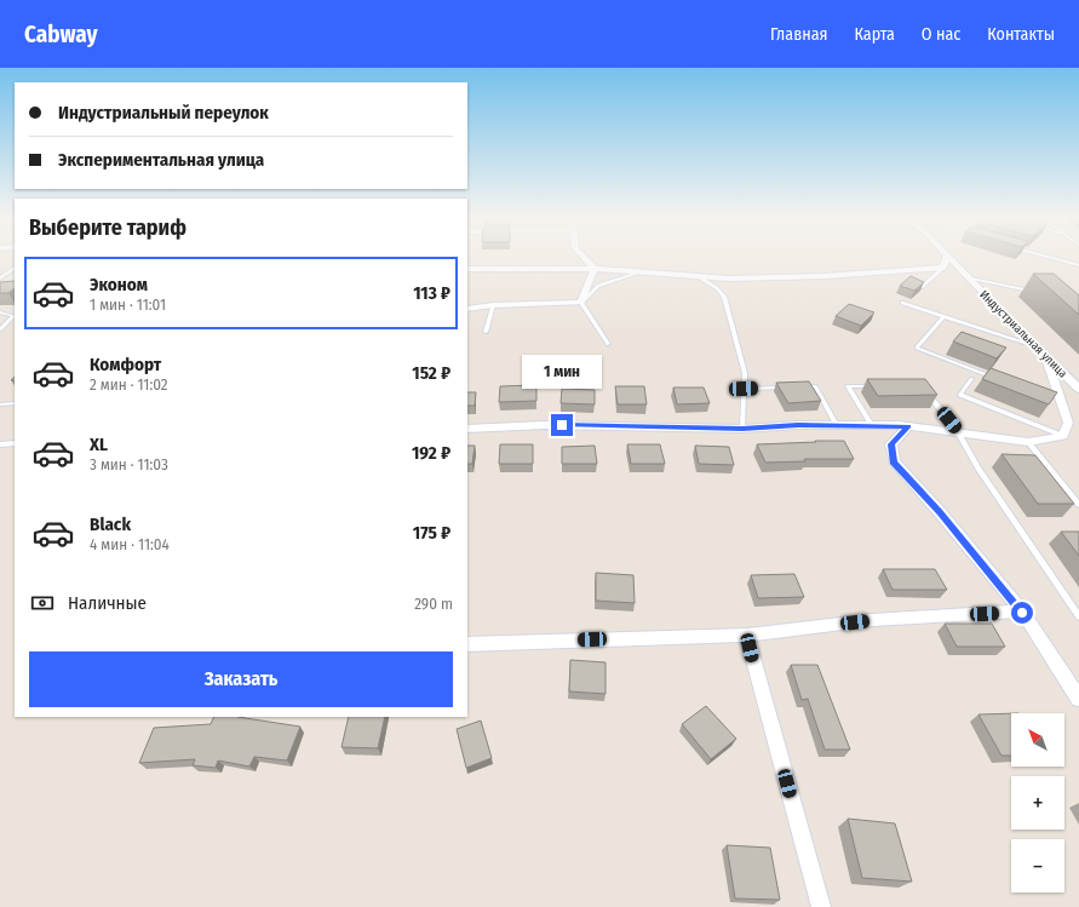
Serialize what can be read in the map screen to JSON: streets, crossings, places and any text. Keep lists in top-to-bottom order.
{
  "streets": {
    "street": ["Индустриальная улица"]
  },
  "north": "top left",
  "page": {
    "header": "Cabway",
    "nav": [
      "Главная",
      "Карта",
      "О нас",
      "Контакты"
    ],
    "banner": ["Индустриальный переулок", "Экспериментальная улица"],
    "heading": "Выберите тариф",
    "list": [
      {
        "name": "Эконом",
        "note": "1 мин · 11:01",
        "value": "113 ₽"
      },
      {
        "name": "Комфорт",
        "note": "2 мин · 11:02",
        "value": "152 ₽"
      },
      {
        "name": "XL",
        "note": "3 мин · 11:03",
        "value": "192 ₽"
      },
      {
        "name": "Black",
        "note": "4 мин · 11:04",
        "value": "175 ₽"
      }
    ],
    "bubble": "1 мин",
    "pay": ["Наличные", "290 m"],
    "buttons": "Заказать",
    "map_buttons": ["+", "−"]
  }
}
